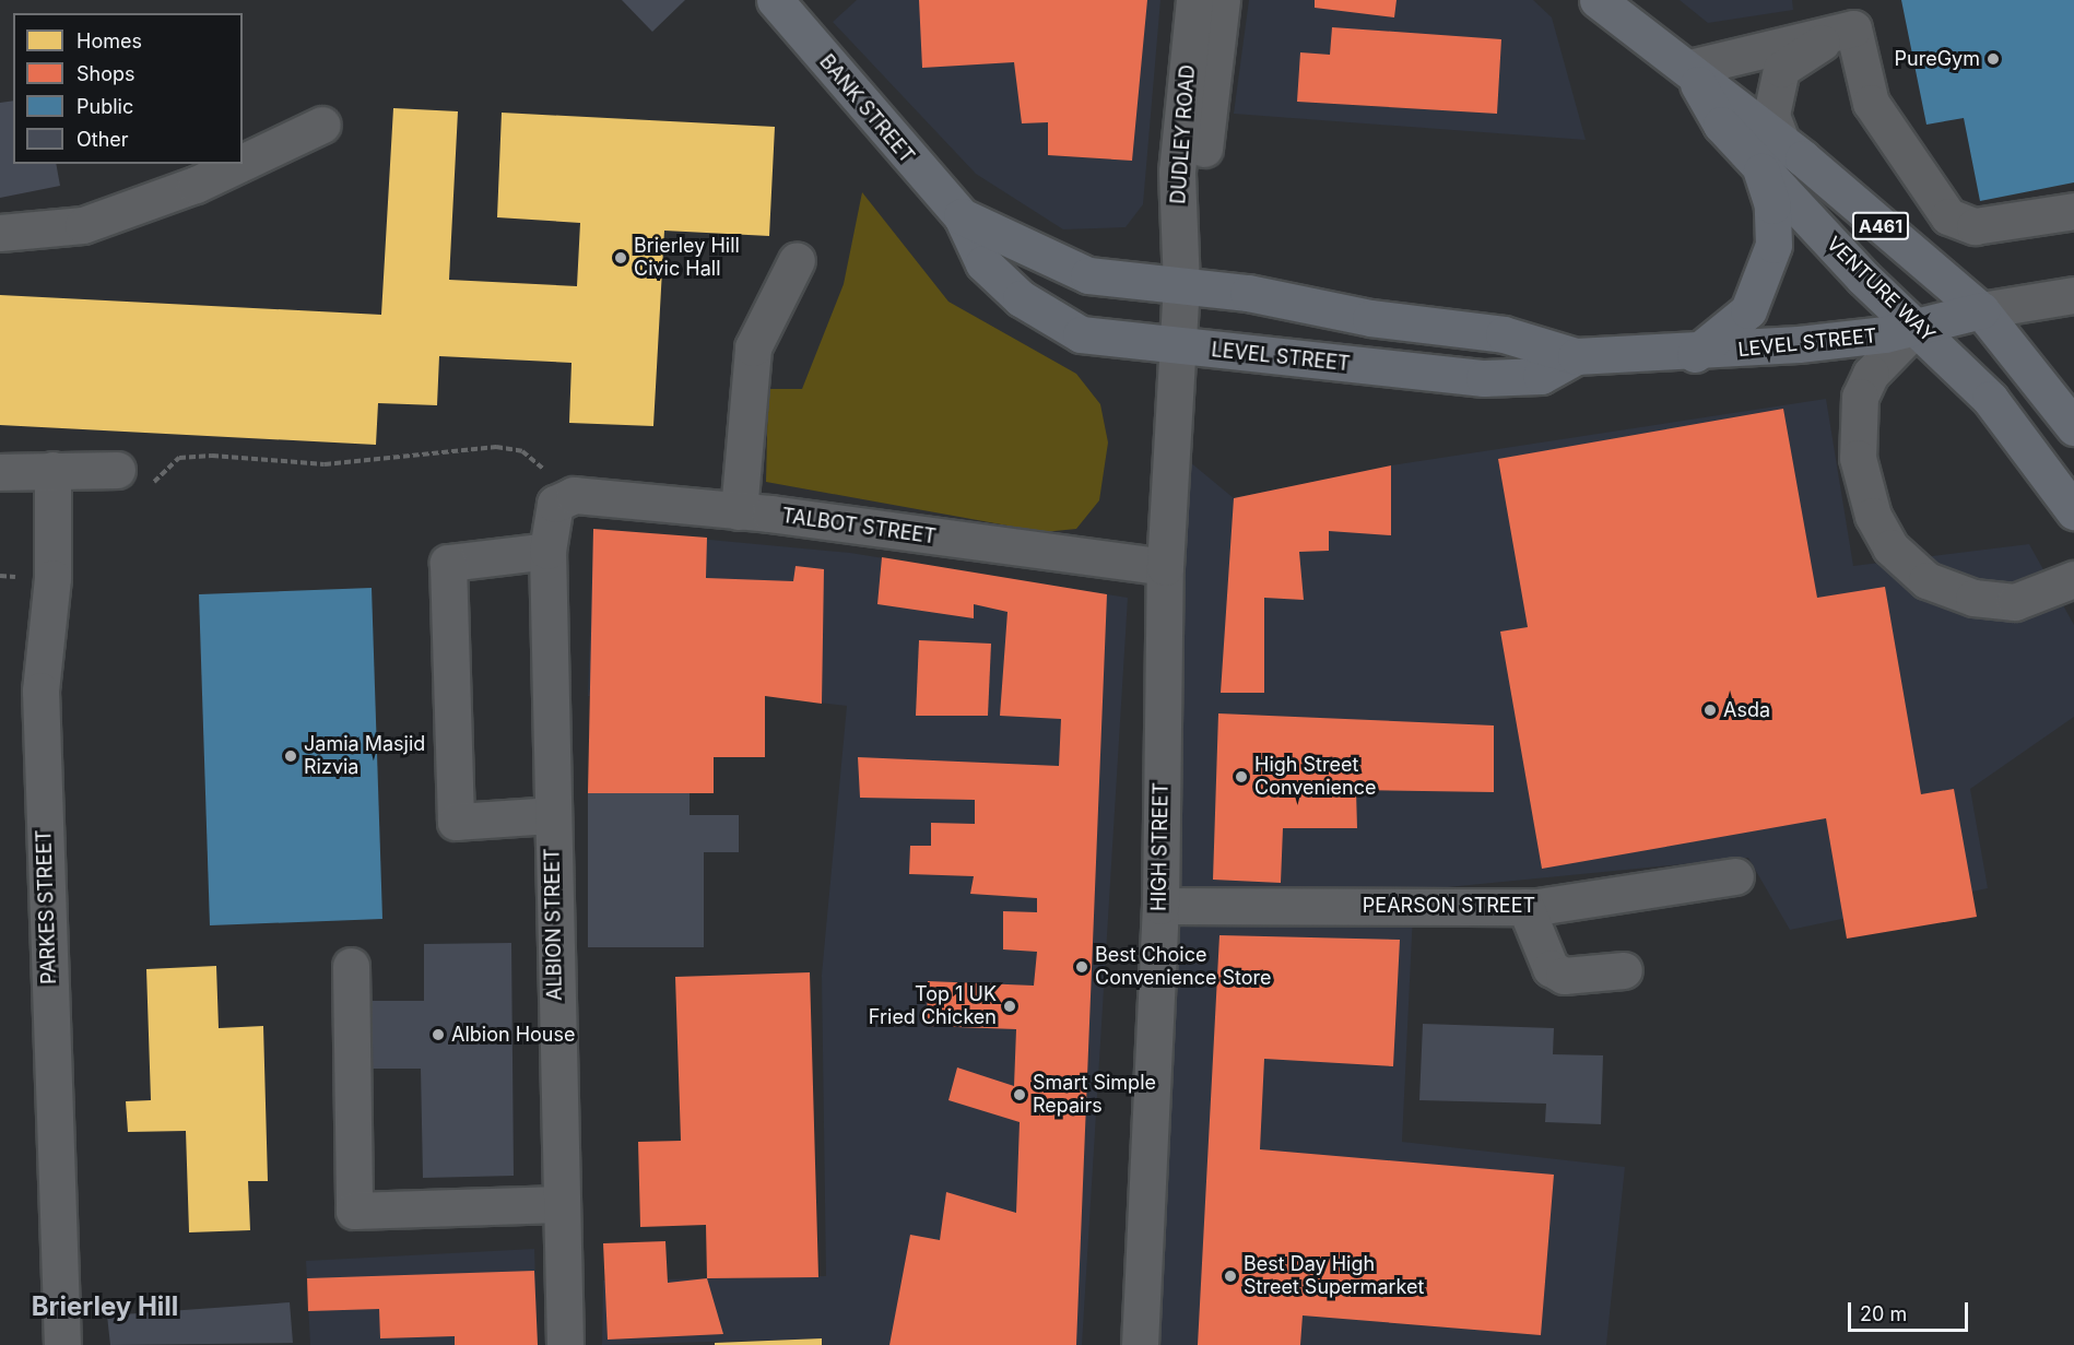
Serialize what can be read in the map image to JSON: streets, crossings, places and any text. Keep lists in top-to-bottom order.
{
  "streets": {
    "main road": [
      "BANK STREET",
      "A461",
      "VENTURE WAY",
      "LEVEL STREET"
    ],
    "street": [
      "DUDLEY ROAD",
      "TALBOT STREET",
      "HIGH STREET",
      "PEARSON STREET",
      "PARKES STREET",
      "ALBION STREET"
    ]
  },
  "crossings": [
    ["BANK STREET", "DUDLEY ROAD"],
    ["BANK STREET", "LEVEL STREET"],
    ["BANK STREET", "HIGH STREET"],
    ["DUDLEY ROAD", "LEVEL STREET"],
    ["DUDLEY ROAD", "HIGH STREET"],
    ["VENTURE WAY", "LEVEL STREET"],
    ["LEVEL STREET", "HIGH STREET"],
    ["TALBOT STREET", "HIGH STREET"],
    ["TALBOT STREET", "ALBION STREET"],
    ["HIGH STREET", "PEARSON STREET"]
  ],
  "districts": ["Brierley Hill"],
  "places": [
    "PureGym",
    "Brierley Hill Civic Hall",
    "Asda",
    "Jamia Masjid Rizvia",
    "High Street Convenience",
    "Best Choice Convenience Store",
    "Top 1 UK Fried Chicken",
    "Albion House",
    "Smart Simple Repairs",
    "Best Day High Street Supermarket"
  ],
  "legend": [
    "Homes",
    "Shops",
    "Public",
    "Other"
  ],
  "scale_bar": "20 m"
}
